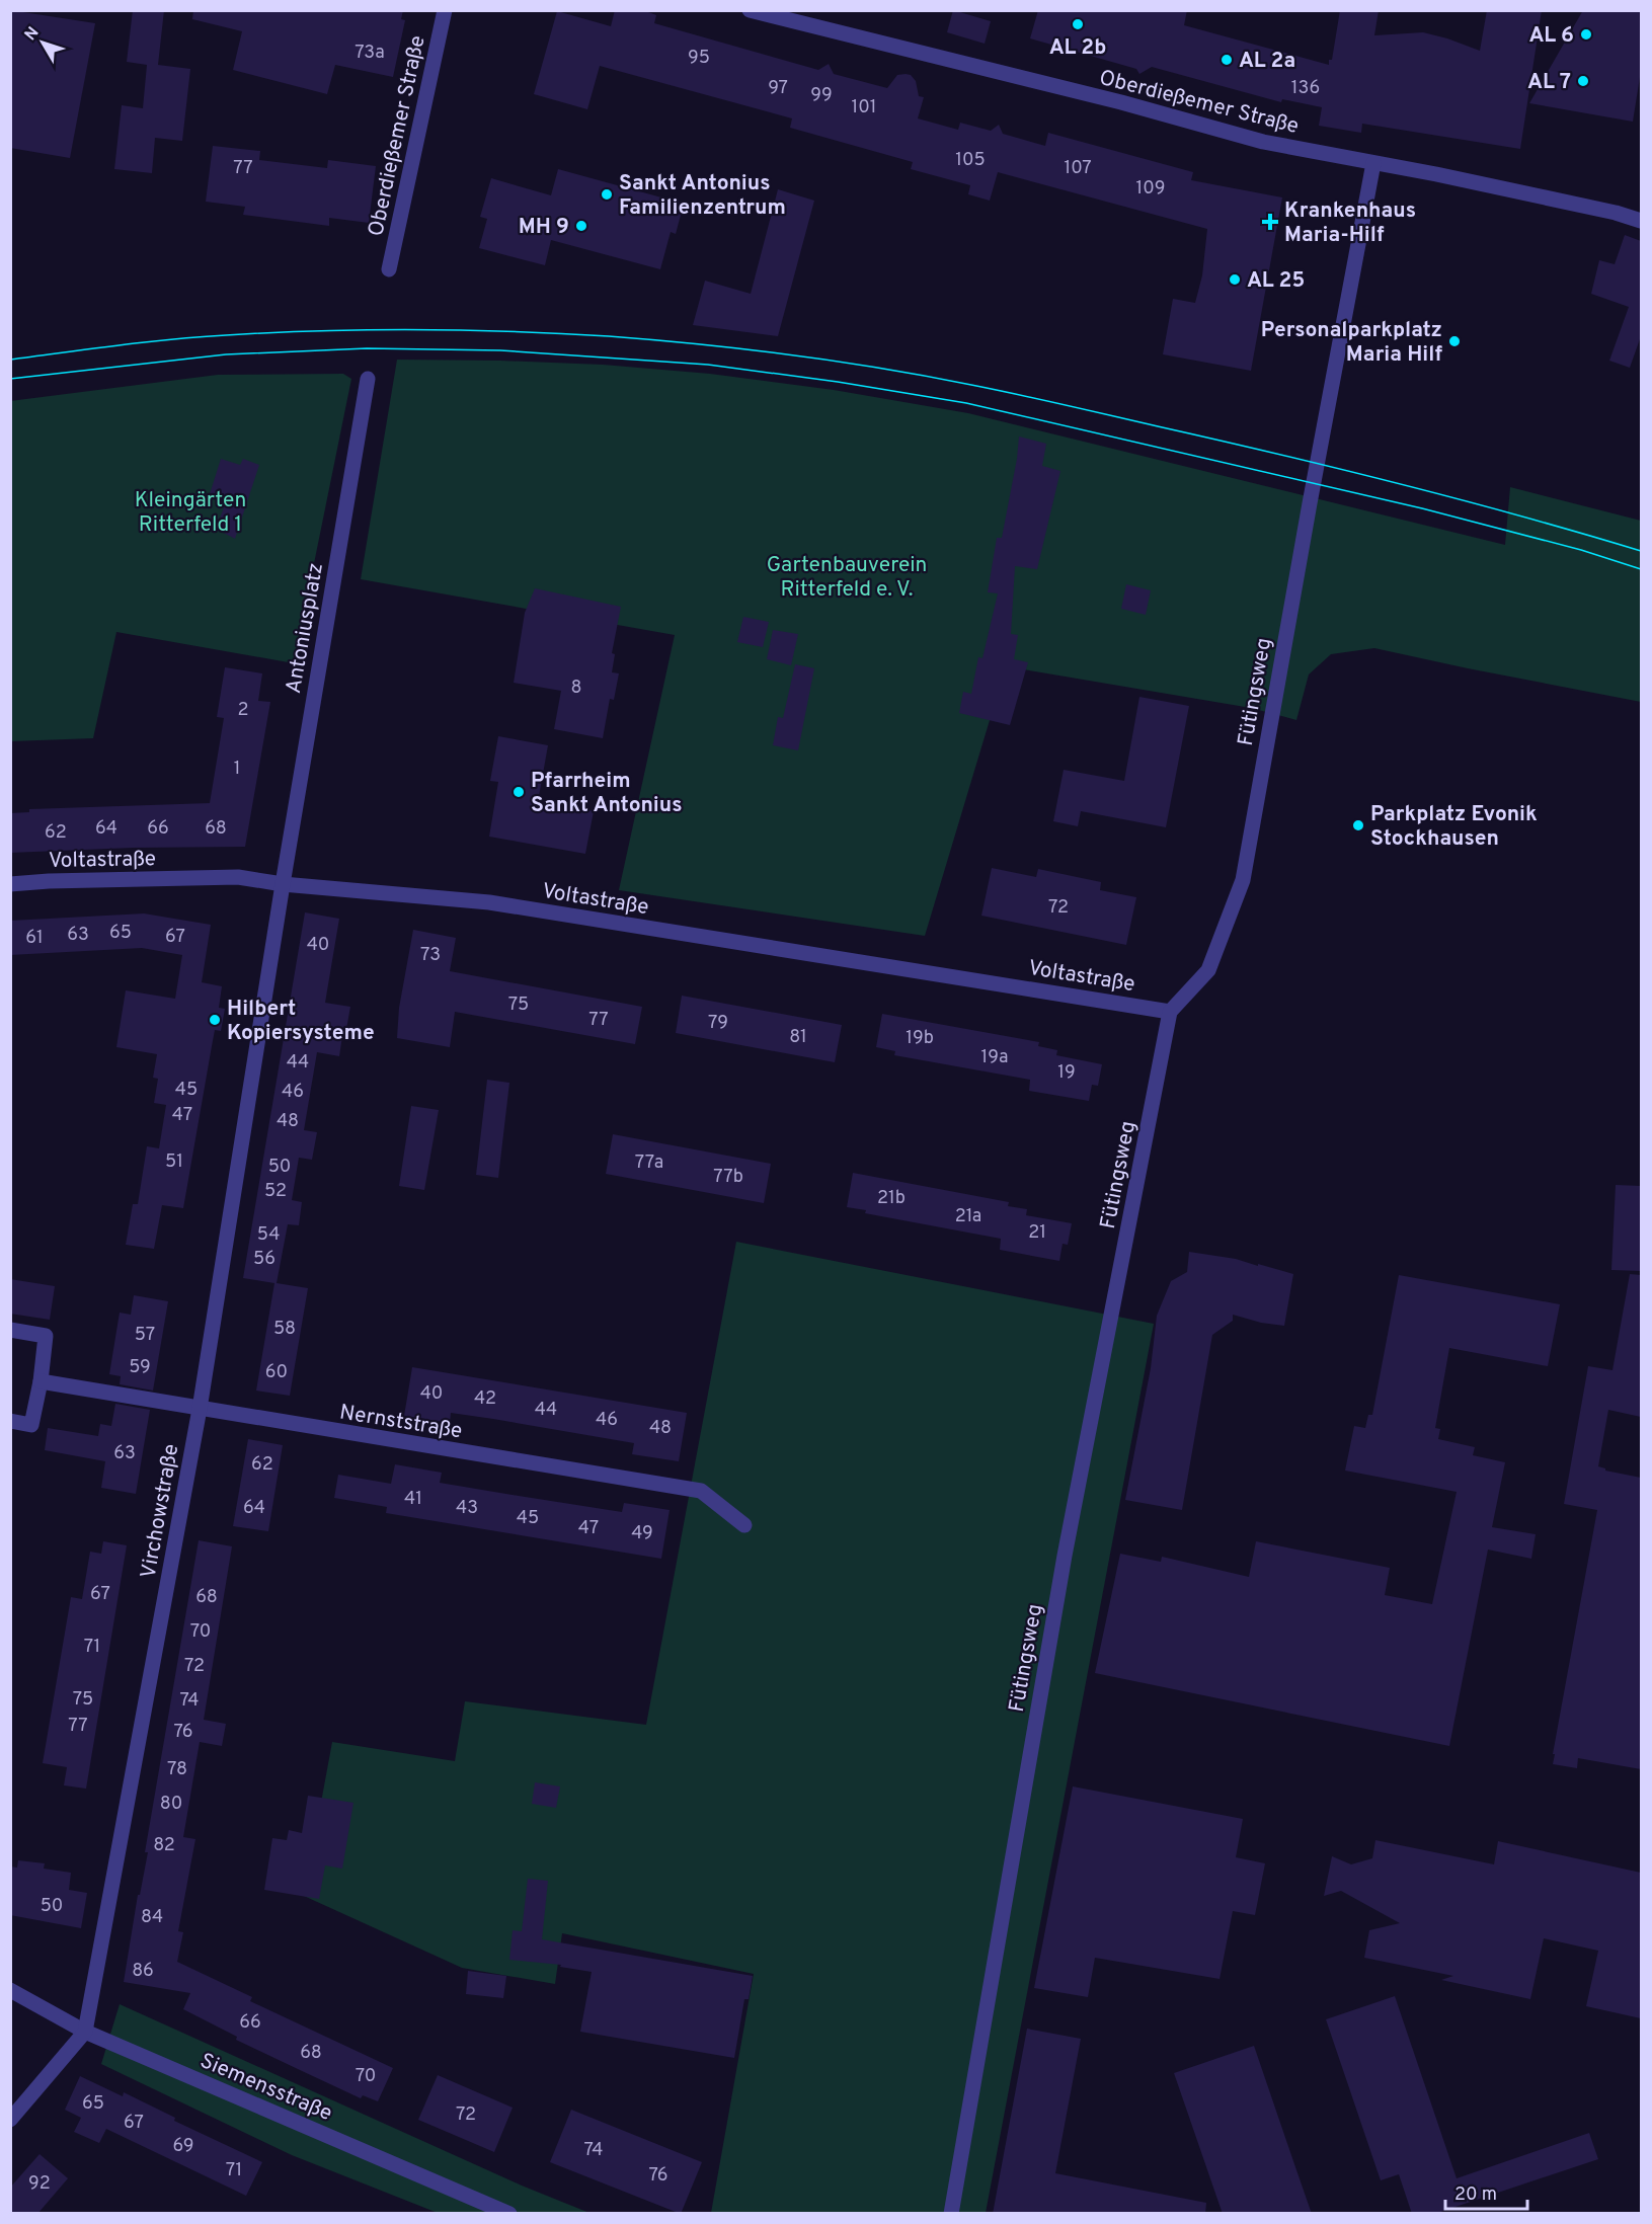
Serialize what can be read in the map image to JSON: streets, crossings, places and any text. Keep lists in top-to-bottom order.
{
  "streets": {
    "street": [
      "Oberdießemer Straße",
      "Antoniusplatz",
      "Fütingsweg",
      "Voltastraße",
      "Nernststraße",
      "Virchowstraße",
      "Siemensstraße"
    ]
  },
  "crossings": [
    ["Oberdießemer Straße", "Fütingsweg"],
    ["Antoniusplatz", "Voltastraße"],
    ["Antoniusplatz", "Virchowstraße"],
    ["Fütingsweg", "Voltastraße"],
    ["Voltastraße", "Virchowstraße"],
    ["Nernststraße", "Virchowstraße"],
    ["Virchowstraße", "Siemensstraße"]
  ],
  "parks": ["Kleingärten Ritterfeld 1", "Gartenbauverein Ritterfeld e. V."],
  "places": {
    "other": [
      "AL 2b",
      "AL 6",
      "AL 2a",
      "AL 7",
      "Sankt Antonius Familienzentrum",
      "MH 9",
      "AL 25",
      "Personalparkplatz Maria Hilf",
      "Pfarrheim Sankt Antonius",
      "Parkplatz Evonik Stockhausen",
      "Hilbert Kopiersysteme"
    ],
    "health": ["Krankenhaus Maria-Hilf"]
  },
  "house_numbers": [
    "73a",
    "95",
    "97",
    "136",
    "99",
    "101",
    "105",
    "77",
    "107",
    "109",
    "8",
    "2",
    "1",
    "64",
    "66",
    "68",
    "62",
    "72",
    "65",
    "63",
    "67",
    "61",
    "40",
    "73",
    "75",
    "77",
    "79",
    "81",
    "19b",
    "19a",
    "44",
    "19",
    "45",
    "46",
    "47",
    "48",
    "51",
    "77a",
    "50",
    "77b",
    "52",
    "21b",
    "21a",
    "21",
    "54",
    "56",
    "58",
    "57",
    "59",
    "60",
    "40",
    "42",
    "44",
    "46",
    "48",
    "63",
    "62",
    "41",
    "64",
    "43",
    "45",
    "47",
    "49",
    "67",
    "68",
    "70",
    "71",
    "72",
    "75",
    "74",
    "77",
    "76",
    "78",
    "80",
    "82",
    "50",
    "84",
    "86",
    "66",
    "68",
    "70",
    "65",
    "72",
    "67",
    "69",
    "74",
    "71",
    "76",
    "92"
  ],
  "scale_bar": "20 m",
  "north": "top left"
}
